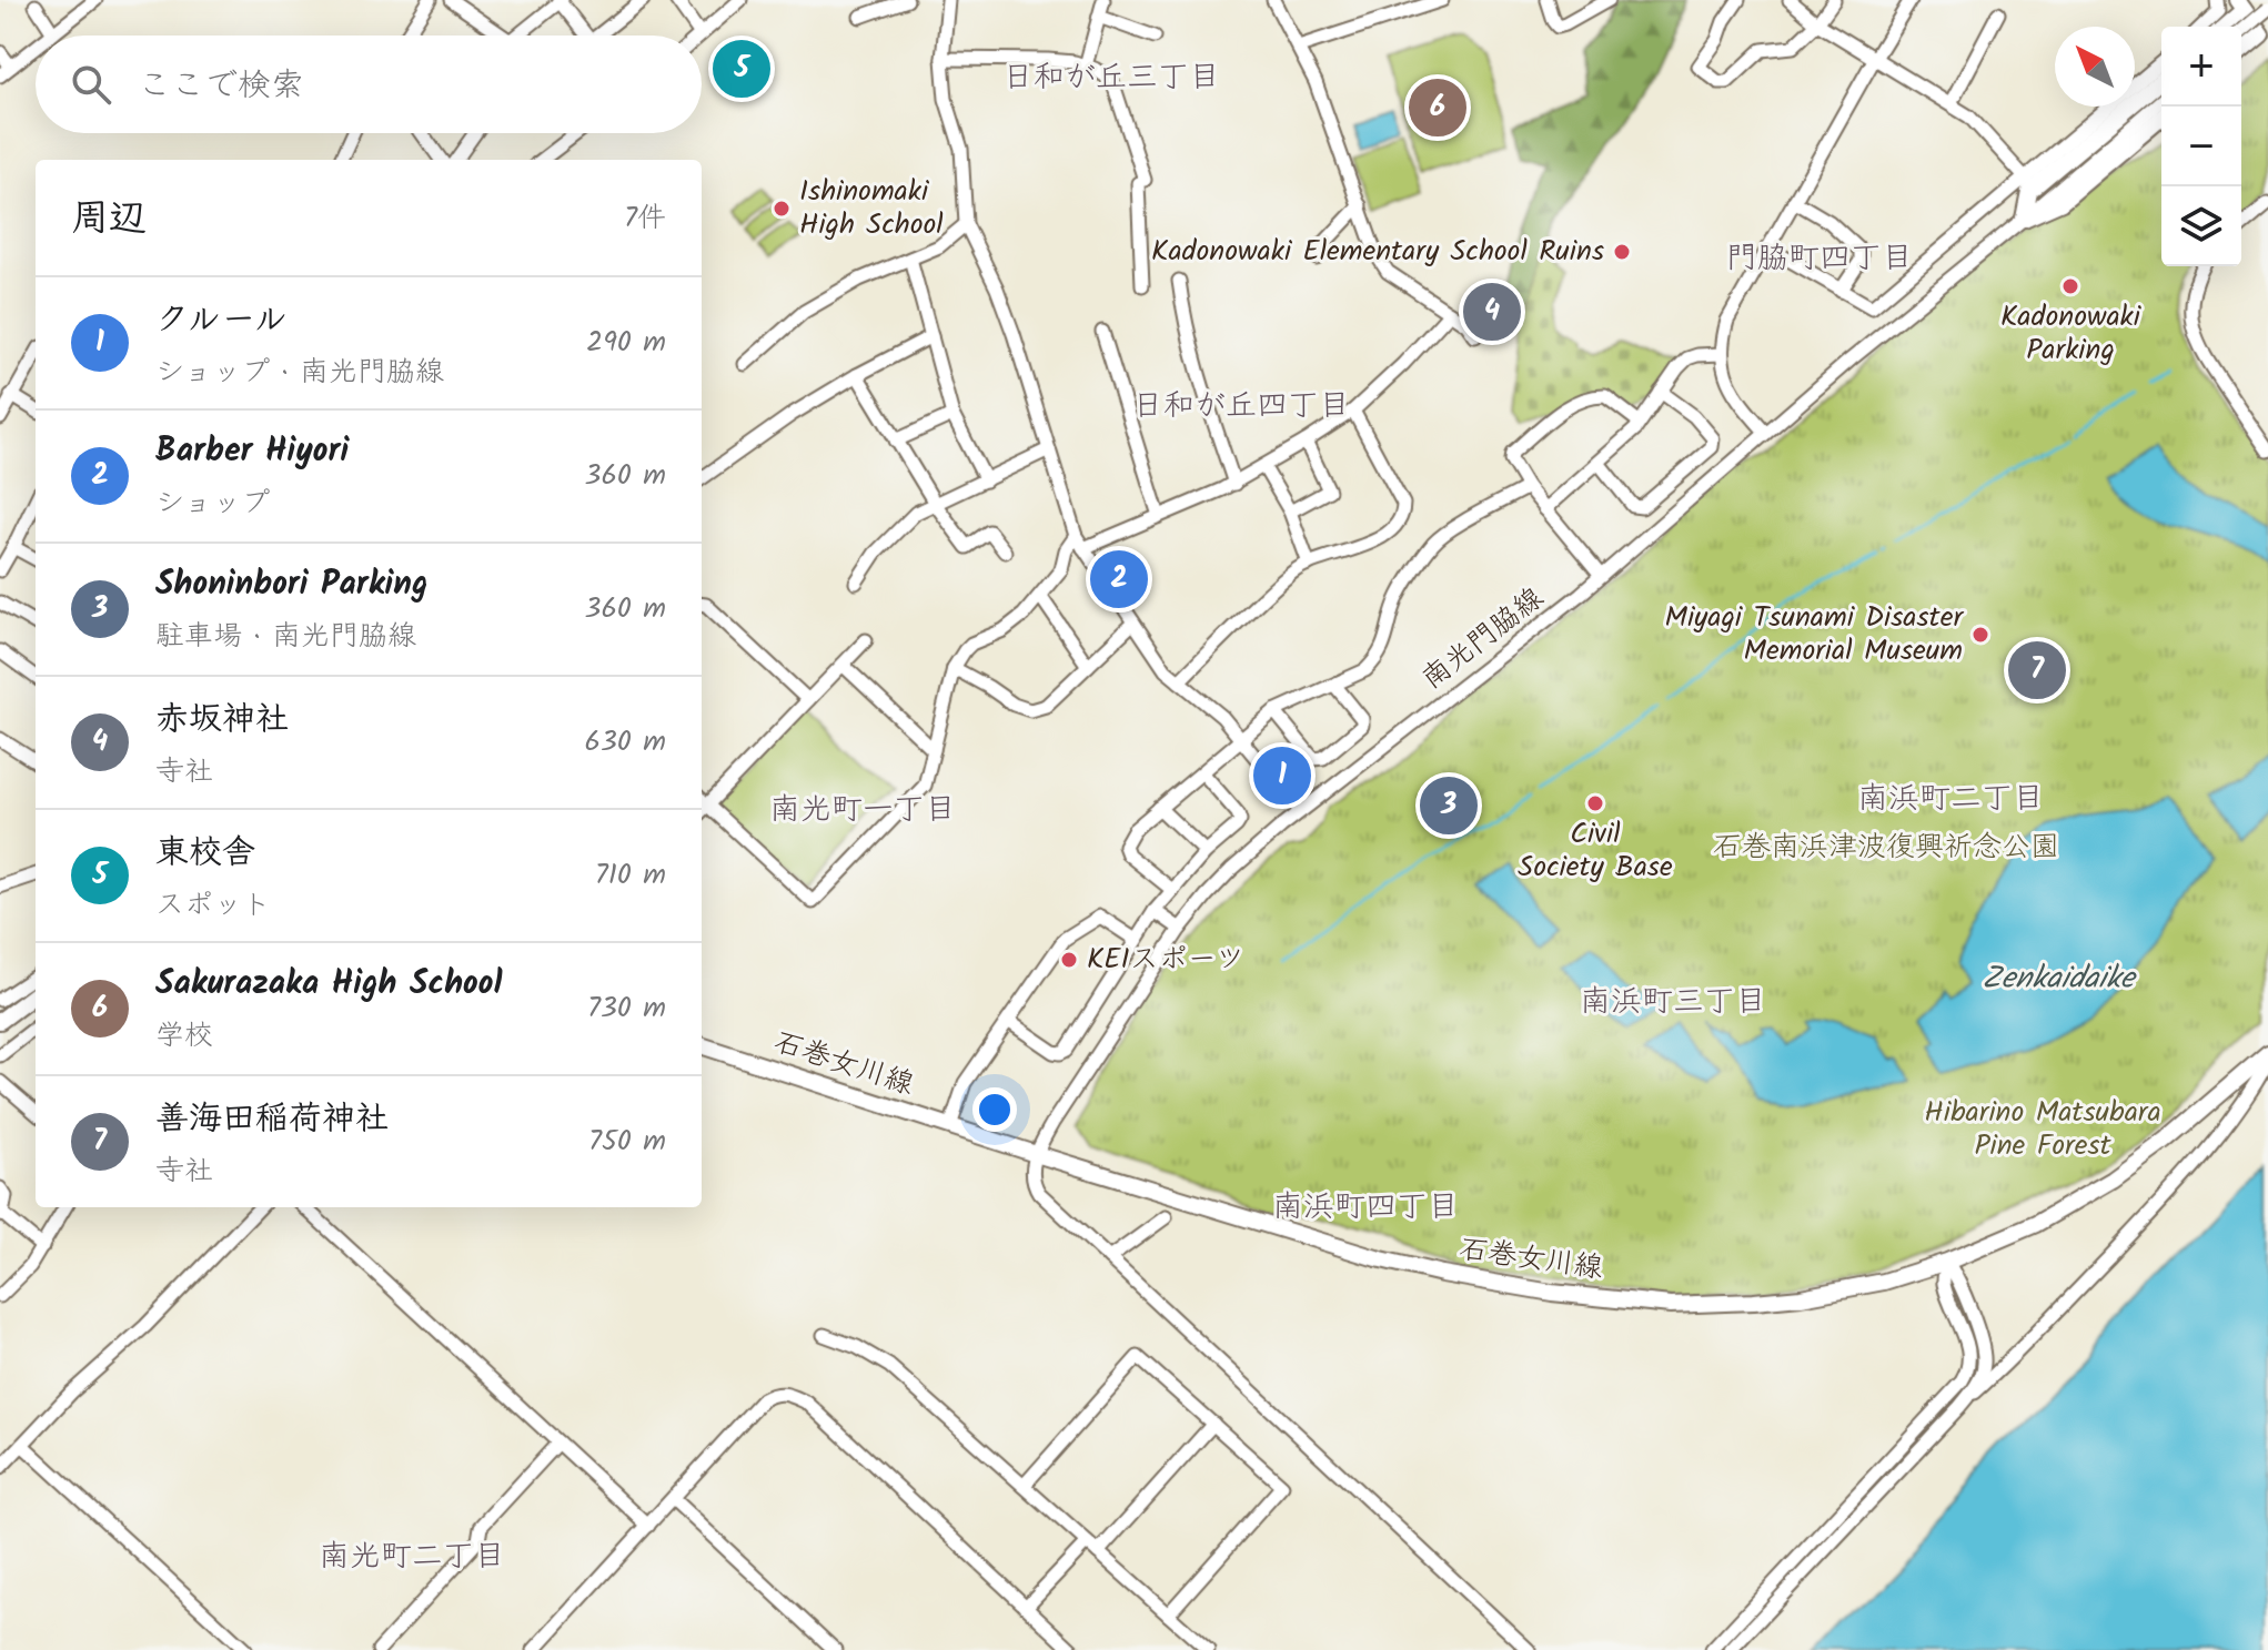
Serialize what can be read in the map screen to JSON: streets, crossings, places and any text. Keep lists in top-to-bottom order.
{
  "streets": {
    "main road": ["石巻女川線"],
    "street": ["南光門脇線"]
  },
  "crossings": [
    ["南光門脇線", "石巻女川線"]
  ],
  "districts": [
    "日和が丘三丁目",
    "門脇町四丁目",
    "日和が丘四丁目",
    "南浜町二丁目",
    "南光町一丁目",
    "南浜町三丁目",
    "南浜町四丁目",
    "南光町二丁目"
  ],
  "water": ["Zenkaidaike"],
  "parks": ["石巻南浜津波復興祈念公園", "Hibarino Matsubara Pine Forest"],
  "places": [
    "Ishinomaki High School",
    "Kadonowaki Elementary School Ruins",
    "Kadonowaki Parking",
    "Miyagi Tsunami Disaster Memorial Museum",
    "Civil Society Base",
    "KEIスポーツ"
  ],
  "north": "top left",
  "page": {
    "map_buttons": ["+", "−"],
    "pins": [
      "5",
      "6",
      "4",
      "2",
      "7",
      "1",
      "3"
    ],
    "search": "ここで検索",
    "heading": ["周辺", "7件"],
    "list": [
      {
        "mark": "1",
        "name": "クルール",
        "note": "ショップ · 南光門脇線",
        "value": "290 m"
      },
      {
        "mark": "2",
        "name": "Barber Hiyori",
        "note": "ショップ",
        "value": "360 m"
      },
      {
        "mark": "3",
        "name": "Shoninbori Parking",
        "note": "駐車場 · 南光門脇線",
        "value": "360 m"
      },
      {
        "mark": "4",
        "name": "赤坂神社",
        "note": "寺社",
        "value": "630 m"
      },
      {
        "mark": "5",
        "name": "東校舎",
        "note": "スポット",
        "value": "710 m"
      },
      {
        "mark": "6",
        "name": "Sakurazaka High School",
        "note": "学校",
        "value": "730 m"
      },
      {
        "mark": "7",
        "name": "善海田稲荷神社",
        "note": "寺社",
        "value": "750 m"
      }
    ]
  }
}
